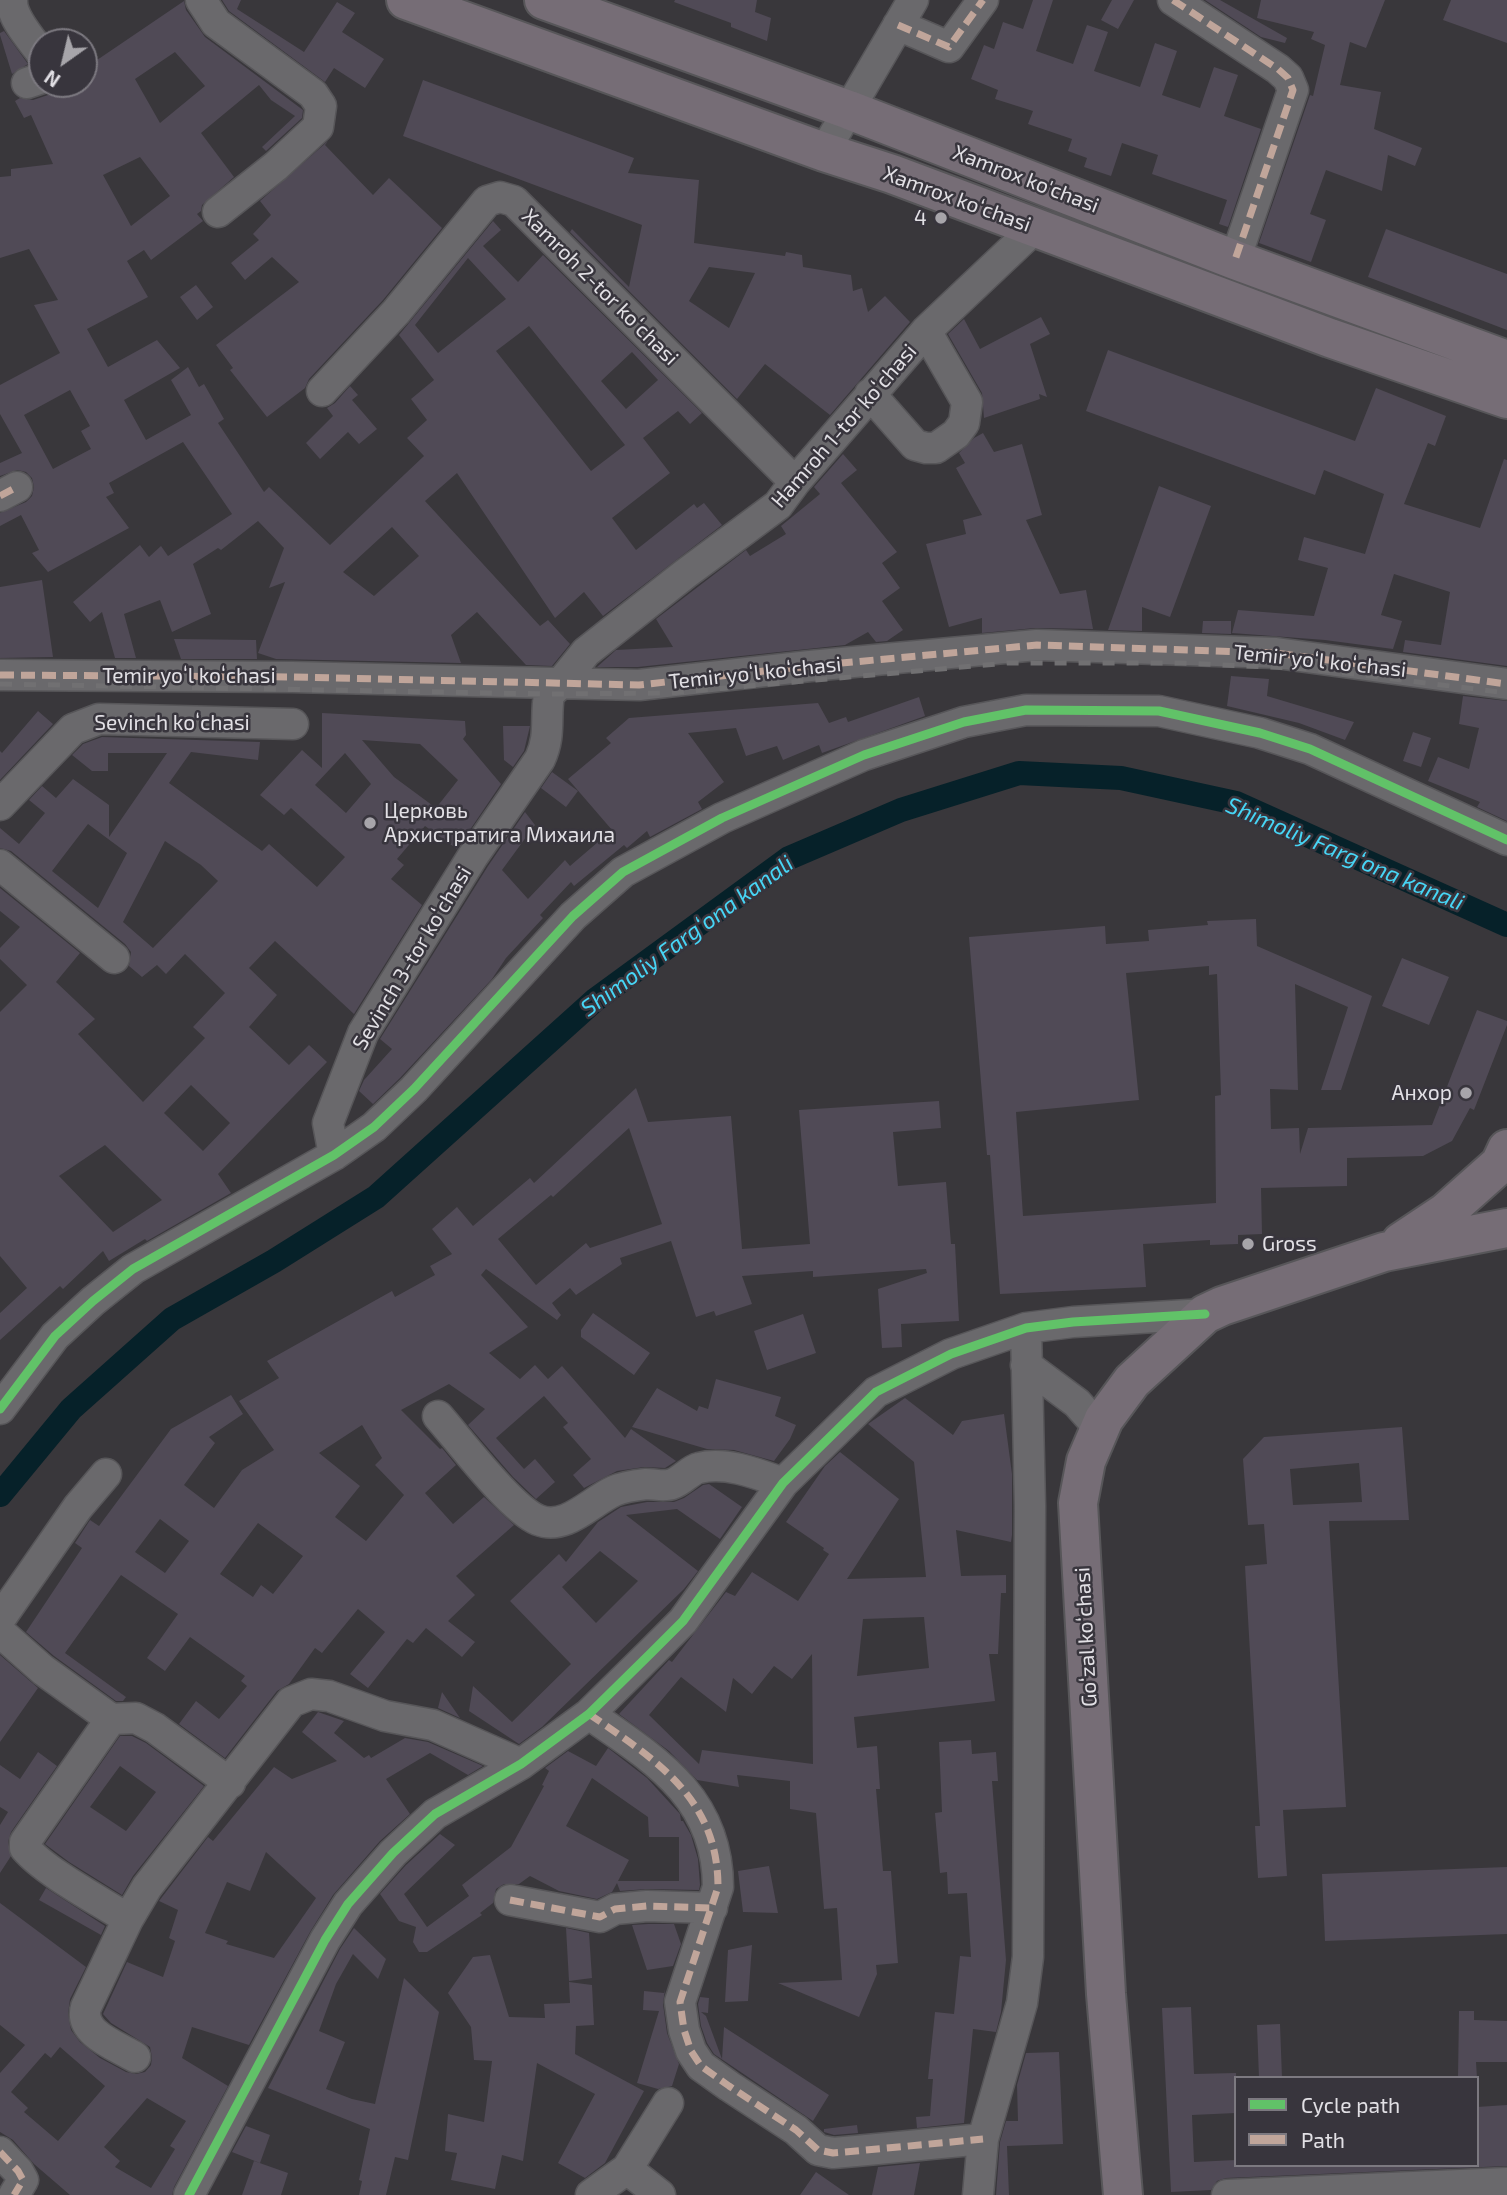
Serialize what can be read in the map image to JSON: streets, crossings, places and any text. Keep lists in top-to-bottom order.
{
  "streets": {
    "main road": ["Xamrox ko'chasi", "Xamrox koʻchasi", "Goʻzal koʻchasi"],
    "street": [
      "Xamroh 2-tor koʻchasi",
      "Hamroh 1-tor koʻchasi",
      "Temir yoʻl koʻchasi",
      "Sevinch koʻchasi",
      "Sevinch 3-tor koʻchasi"
    ]
  },
  "crossings": [
    ["Xamrox koʻchasi", "Hamroh 1-tor koʻchasi"],
    ["Xamroh 2-tor koʻchasi", "Hamroh 1-tor koʻchasi"],
    ["Hamroh 1-tor koʻchasi", "Temir yoʻl koʻchasi"],
    ["Hamroh 1-tor koʻchasi", "Sevinch 3-tor koʻchasi"],
    ["Temir yoʻl koʻchasi", "Sevinch 3-tor koʻchasi"]
  ],
  "water": ["Shimoliy Fargʻona kanali"],
  "places": [
    "4",
    "Церковь Архистратига Михаила",
    "Анхор",
    "Gross"
  ],
  "legend": ["Cycle path", "Path"],
  "north": "bottom left"
}
